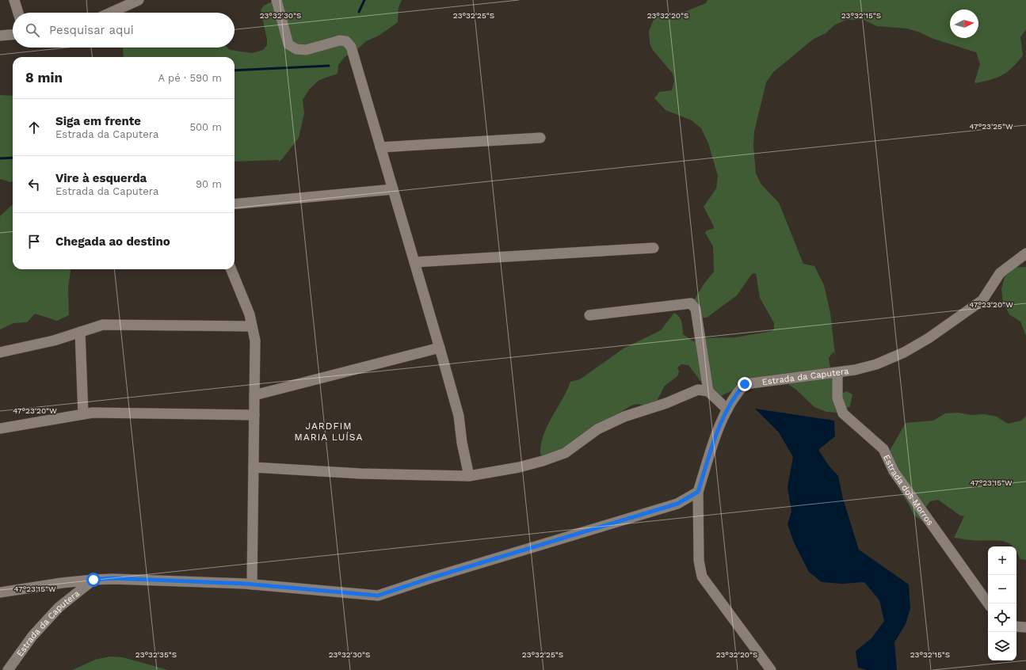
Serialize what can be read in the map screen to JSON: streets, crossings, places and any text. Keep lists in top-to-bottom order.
{
  "streets": {
    "street": ["Estrada da Caputera", "Estrada dos Morros"]
  },
  "crossings": [
    ["Estrada da Caputera", "Estrada dos Morros"]
  ],
  "districts": ["JARDFIM MARIA LUÍSA"],
  "north": "right",
  "page": {
    "search": "Pesquisar aqui",
    "heading": ["8 min", "A pé · 590 m"],
    "list": [
      ["Siga em frente", "Estrada da Caputera", "500 m"],
      ["Vire à esquerda", "Estrada da Caputera", "90 m"],
      "Chegada ao destino"
    ],
    "map_buttons": ["+", "−"]
  },
  "coordinates": [
    "23°32'30\"S",
    "23°32'25\"S",
    "23°32'20\"S",
    "23°32'15\"S",
    "47°23'25\"W",
    "47°23'20\"W",
    "47°23'15\"W",
    "23°32'35\"S"
  ]
}
